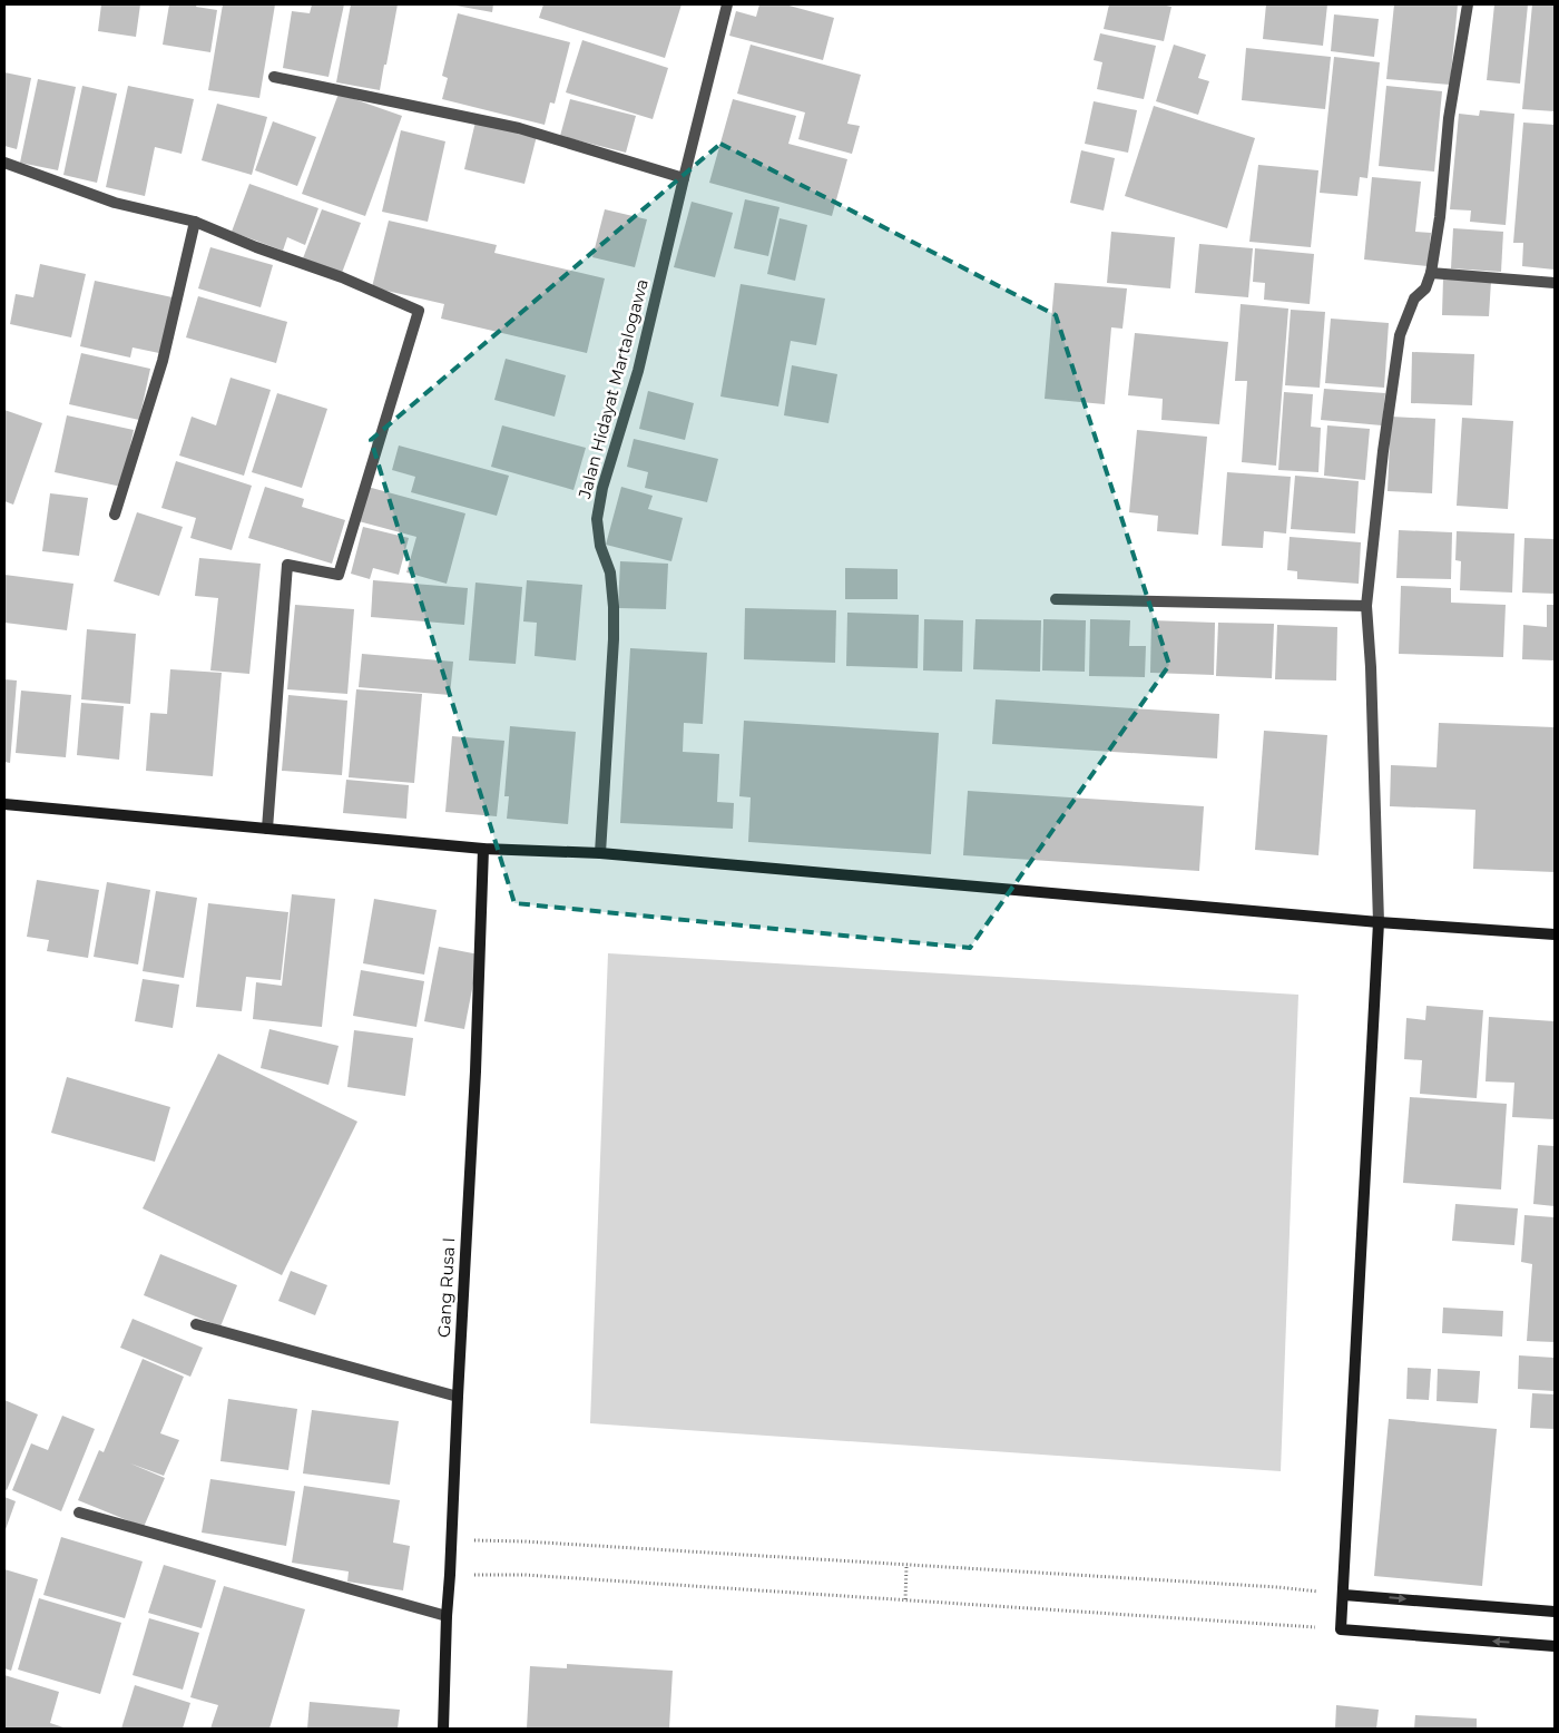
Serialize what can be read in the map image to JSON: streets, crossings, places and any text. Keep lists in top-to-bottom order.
{
  "streets": {
    "street": ["Jalan Hidayat Martalogawa", "Gang Rusa I"]
  }
}
